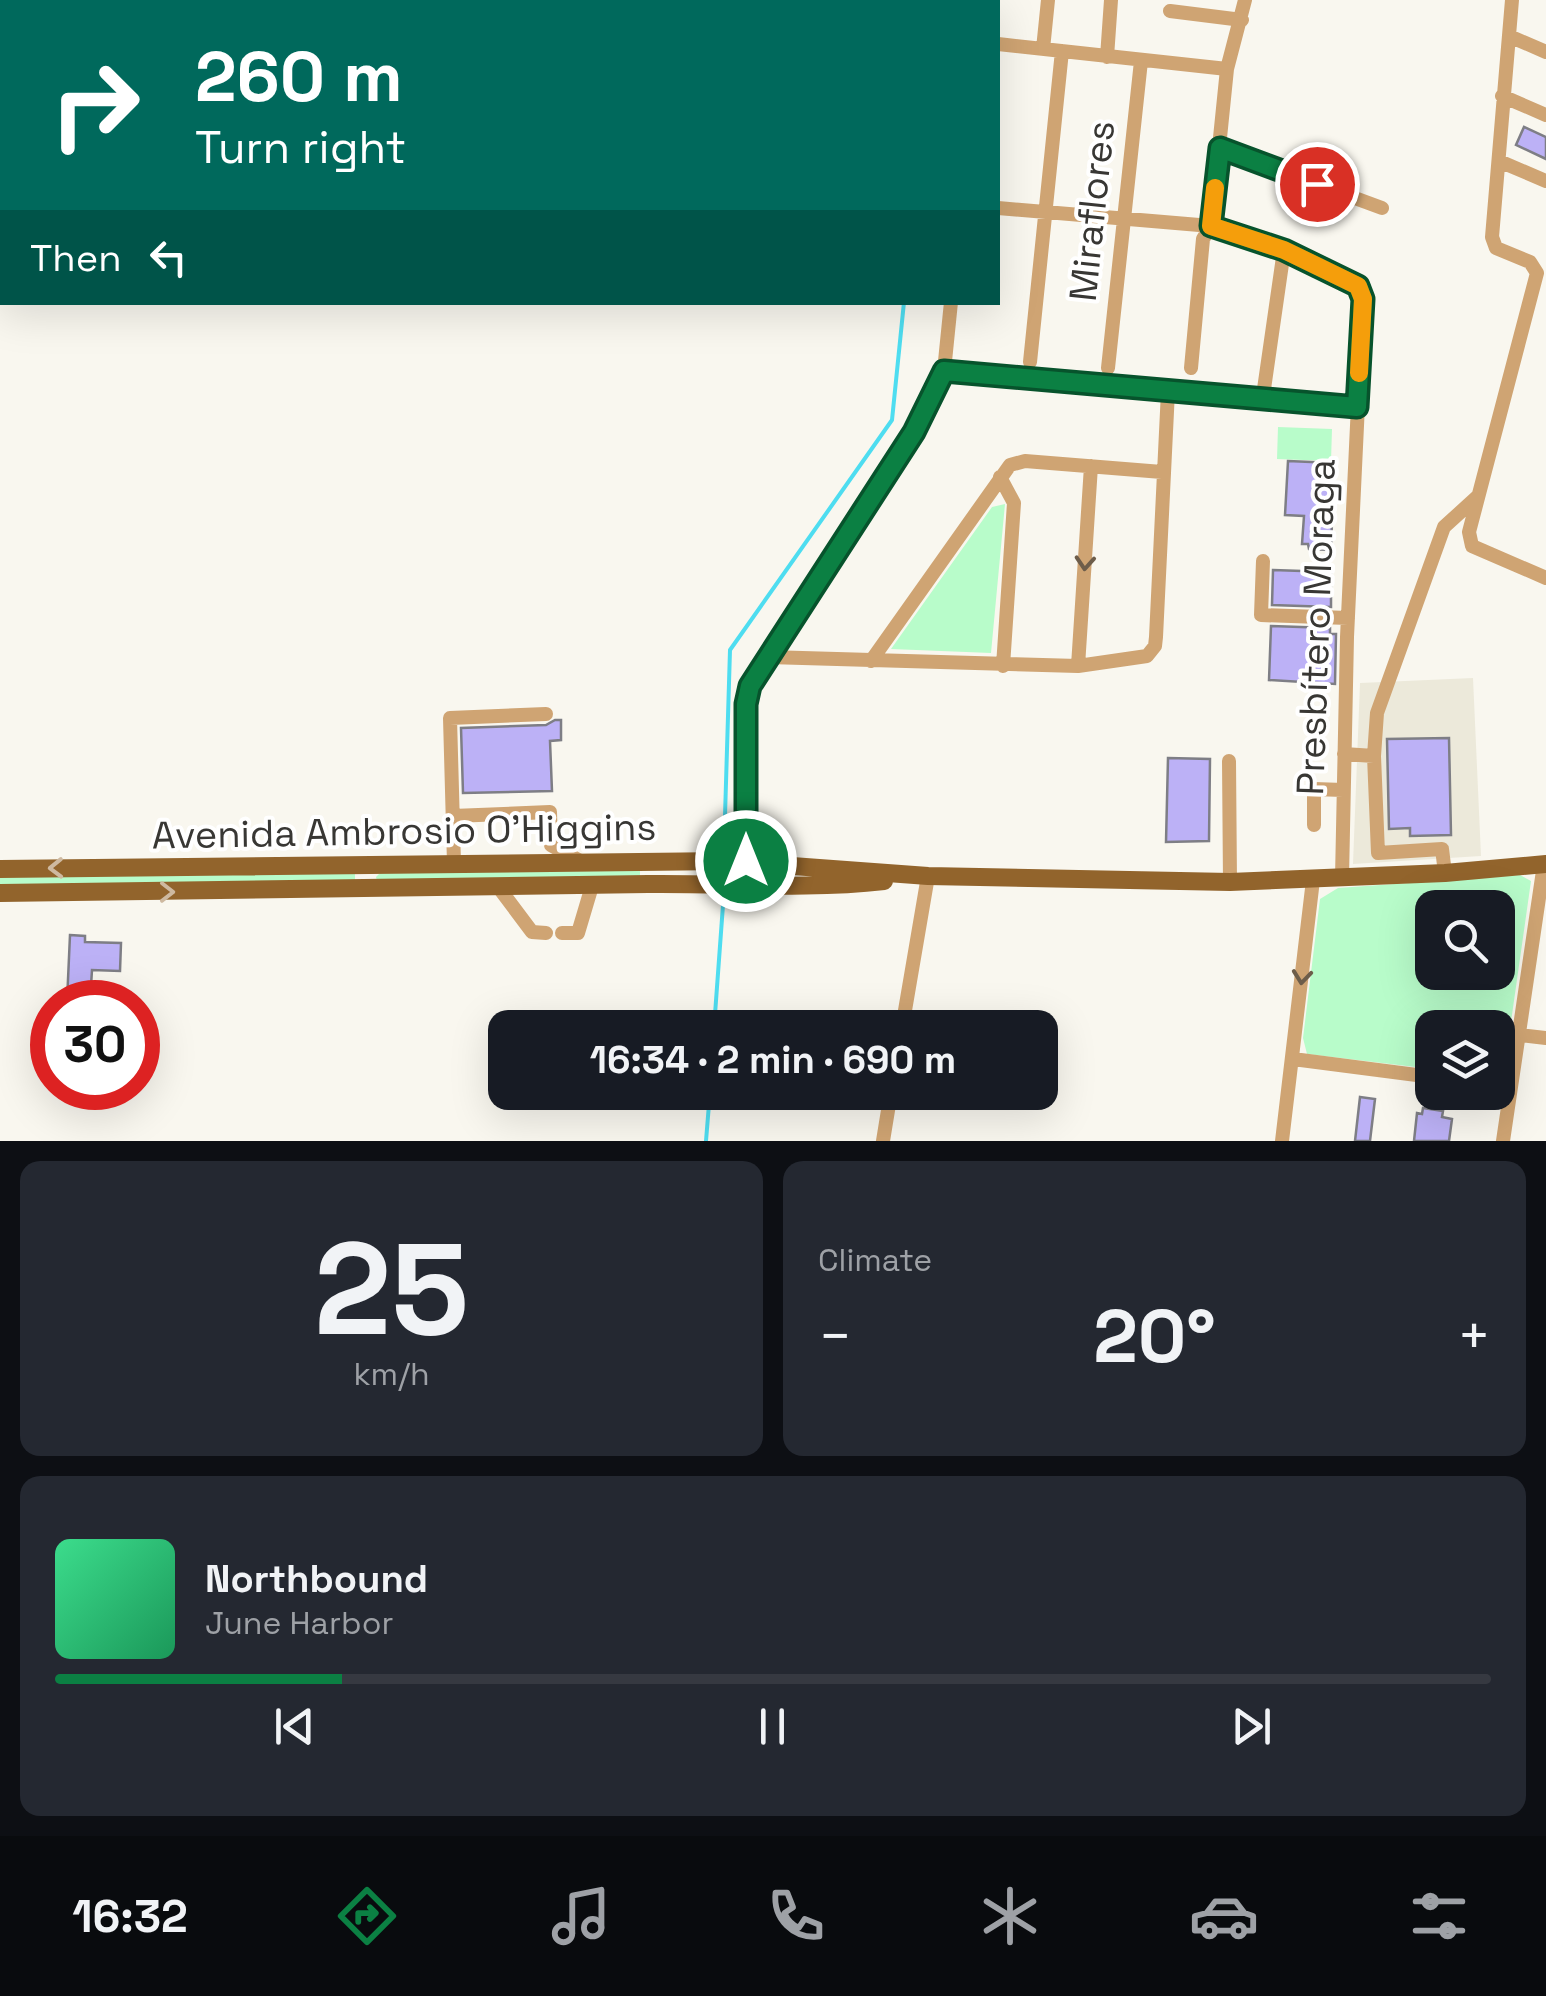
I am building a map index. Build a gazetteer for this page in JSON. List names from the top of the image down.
{
  "streets": {
    "main road": ["Avenida Ambrosio O'Higgins"],
    "street": ["Miraflores", "Presbítero Moraga"]
  },
  "crossings": [
    ["Miraflores", "Presbítero Moraga"],
    ["Presbítero Moraga", "Avenida Ambrosio O'Higgins"]
  ],
  "page": {
    "turn": ["260 m", "Turn right"],
    "then": "Then",
    "limit": "30",
    "trip": "16:34 · 2 min · 690 m",
    "tile": [
      ["25", "km/h"],
      "Climate"
    ],
    "heat": ["−", "20°", "+"],
    "song": ["Northbound", "June Harbor"],
    "tabs": "16:32"
  }
}
